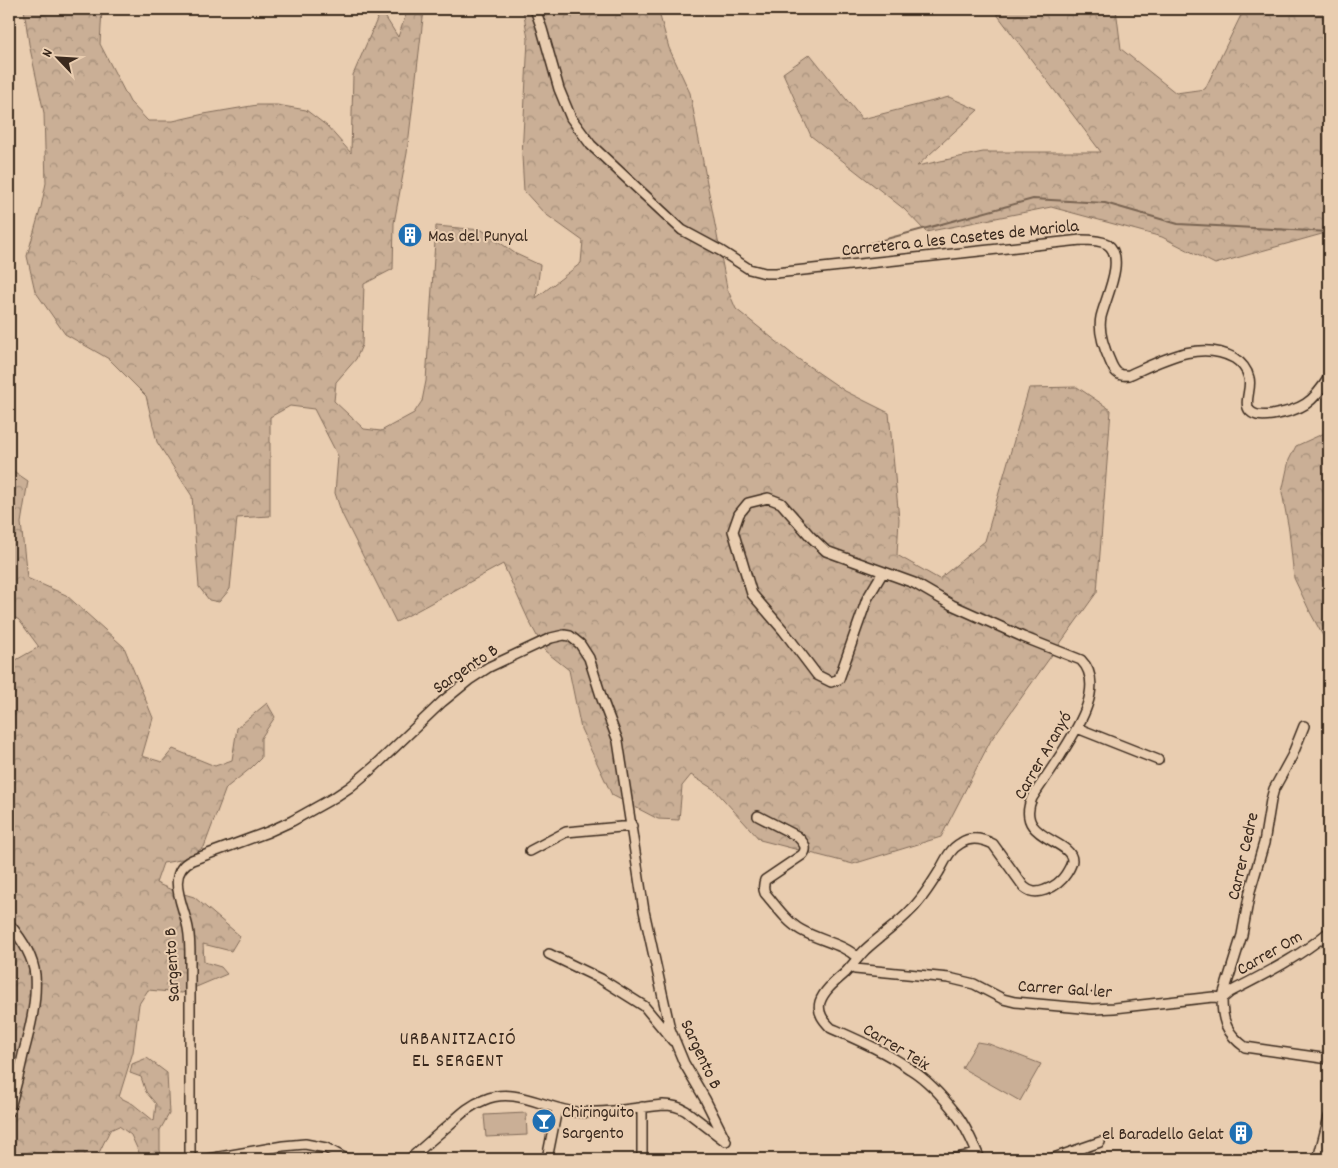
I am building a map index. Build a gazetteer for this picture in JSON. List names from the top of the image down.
{
  "streets": {
    "street": [
      "Carretera a les Casetes de Mariola",
      "Sargento B",
      "Carrer Aranyó",
      "Carrer Cedre",
      "Carrer Om",
      "Carrer Gal·ler",
      "Carrer Teix"
    ]
  },
  "crossings": [
    ["Carrer Aranyó", "Carrer Gal·ler"],
    ["Carrer Aranyó", "Carrer Teix"],
    ["Carrer Cedre", "Carrer Om"],
    ["Carrer Cedre", "Carrer Gal·ler"],
    ["Carrer Om", "Carrer Gal·ler"],
    ["Carrer Gal·ler", "Carrer Teix"]
  ],
  "districts": ["URBANITZACIÓ EL SERGENT"],
  "places": {
    "building": ["Mas del Punyal", "el Baradello Gelat"],
    "bar": ["Chiringuito Sargento"]
  },
  "north": "top left"
}
